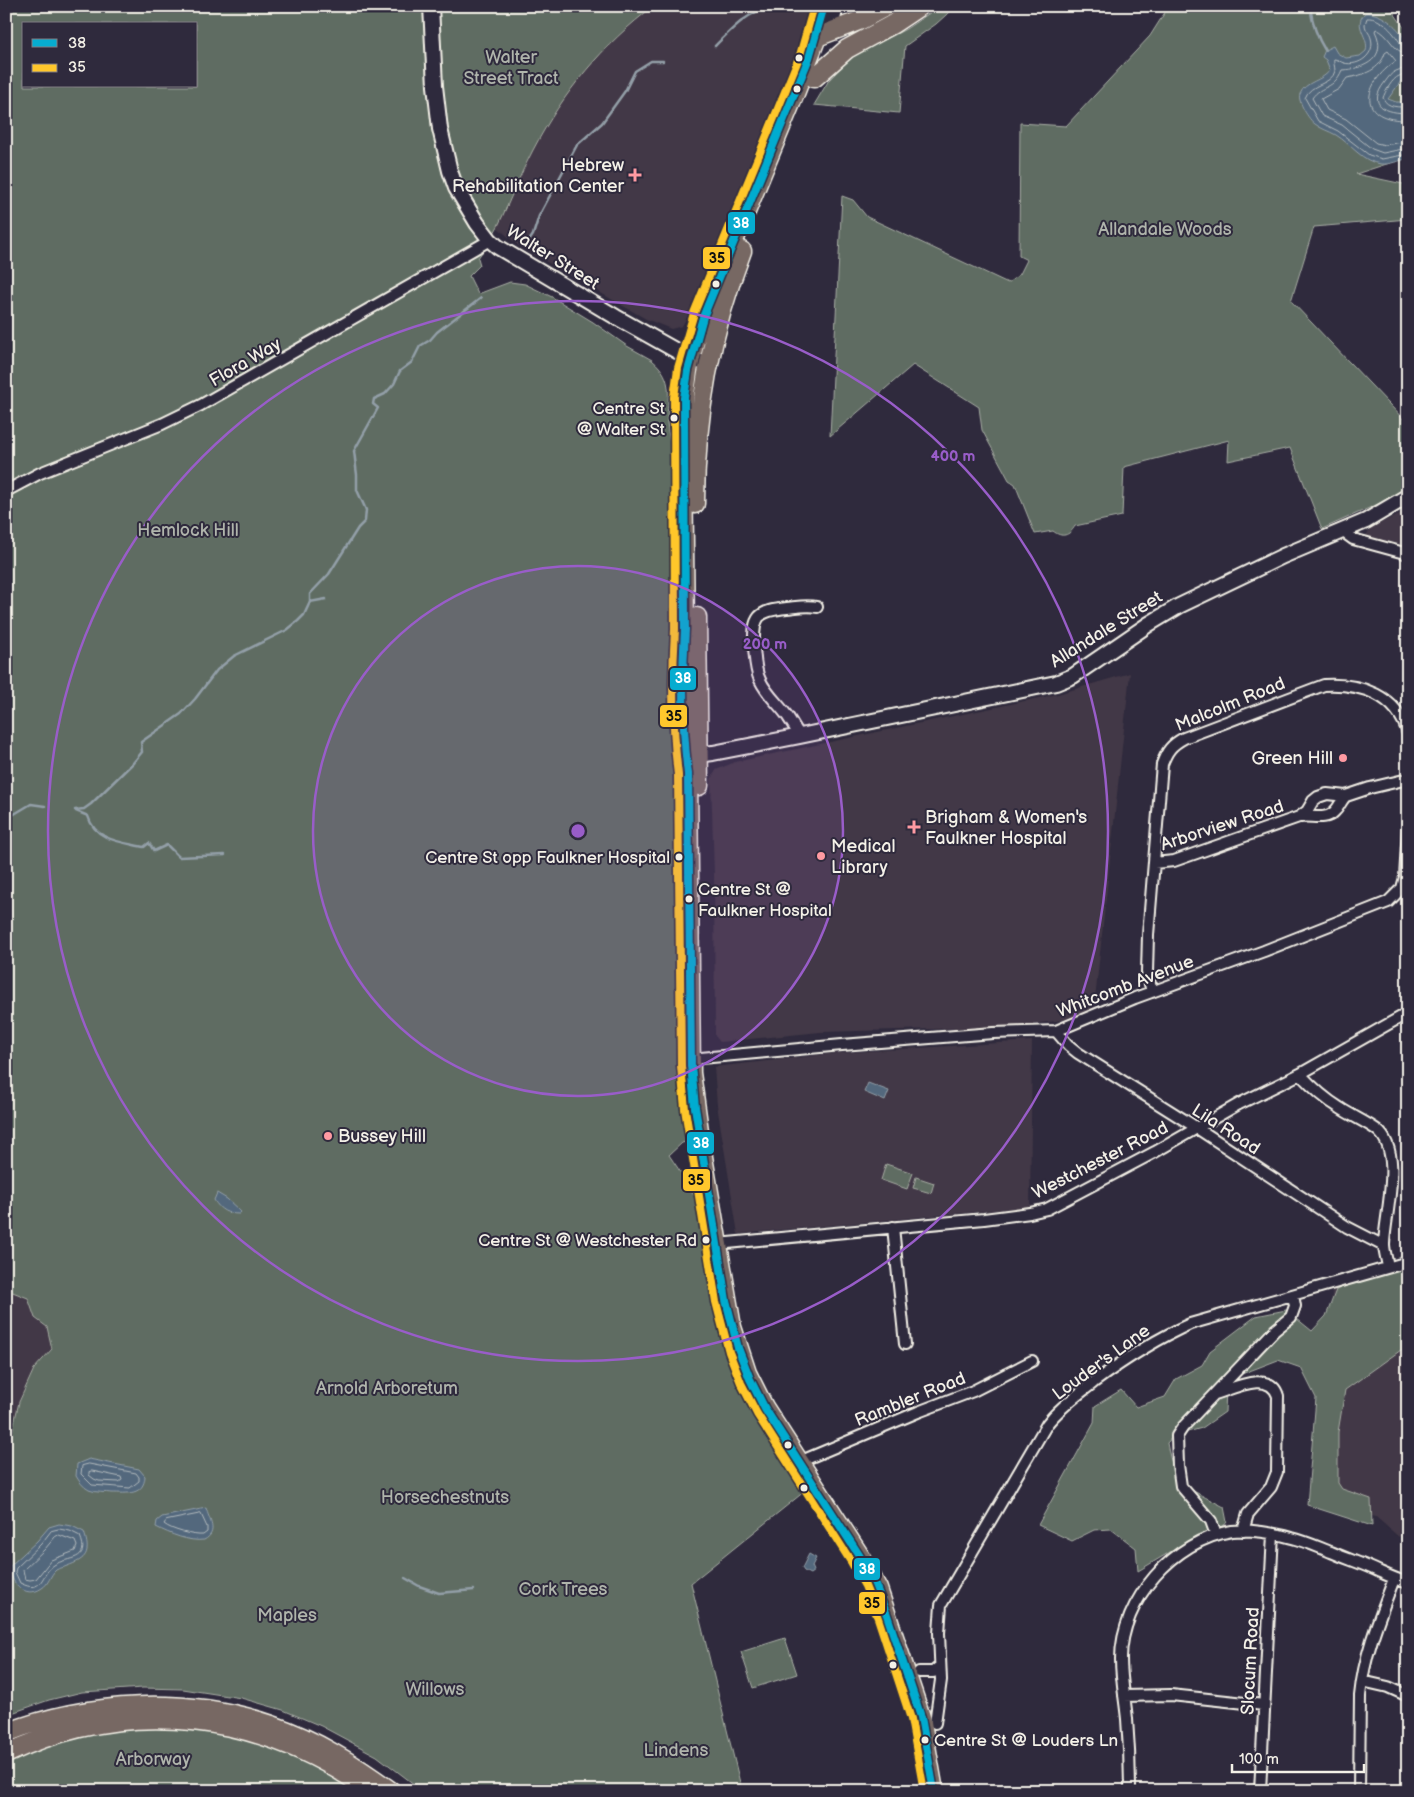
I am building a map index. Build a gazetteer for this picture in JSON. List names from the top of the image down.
{
  "streets": {
    "street": [
      "Walter Street",
      "Flora Way",
      "Allandale Street",
      "Malcolm Road",
      "Arborview Road",
      "Whitcomb Avenue",
      "Lila Road",
      "Westchester Road",
      "Louder's Lane",
      "Rambler Road",
      "Slocum Road"
    ]
  },
  "crossings": [
    ["Walter Street", "Flora Way"],
    ["Malcolm Road", "Arborview Road"],
    ["Malcolm Road", "Whitcomb Avenue"],
    ["Whitcomb Avenue", "Lila Road"],
    ["Lila Road", "Westchester Road"]
  ],
  "parks": [
    "Walter Street Tract",
    "Allandale Woods",
    "Hemlock Hill",
    "Arnold Arboretum",
    "Horsechestnuts",
    "Cork Trees",
    "Maples",
    "Willows",
    "Lindens",
    "Arborway"
  ],
  "places": {
    "health": ["Hebrew Rehabilitation Center", "Brigham & Women's Faulkner Hospital"],
    "other": [
      "Centre St @ Walter St",
      "Green Hill",
      "Medical Library",
      "Centre St opp Faulkner Hospital",
      "Centre St @ Faulkner Hospital",
      "Bussey Hill",
      "Centre St @ Westchester Rd",
      "Centre St @ Louders Ln"
    ]
  },
  "lines": ["transit line 38", "transit line 35"],
  "legend": ["38", "35"],
  "scale_bar": "100 m",
  "rings": ["400 m", "200 m"]
}
